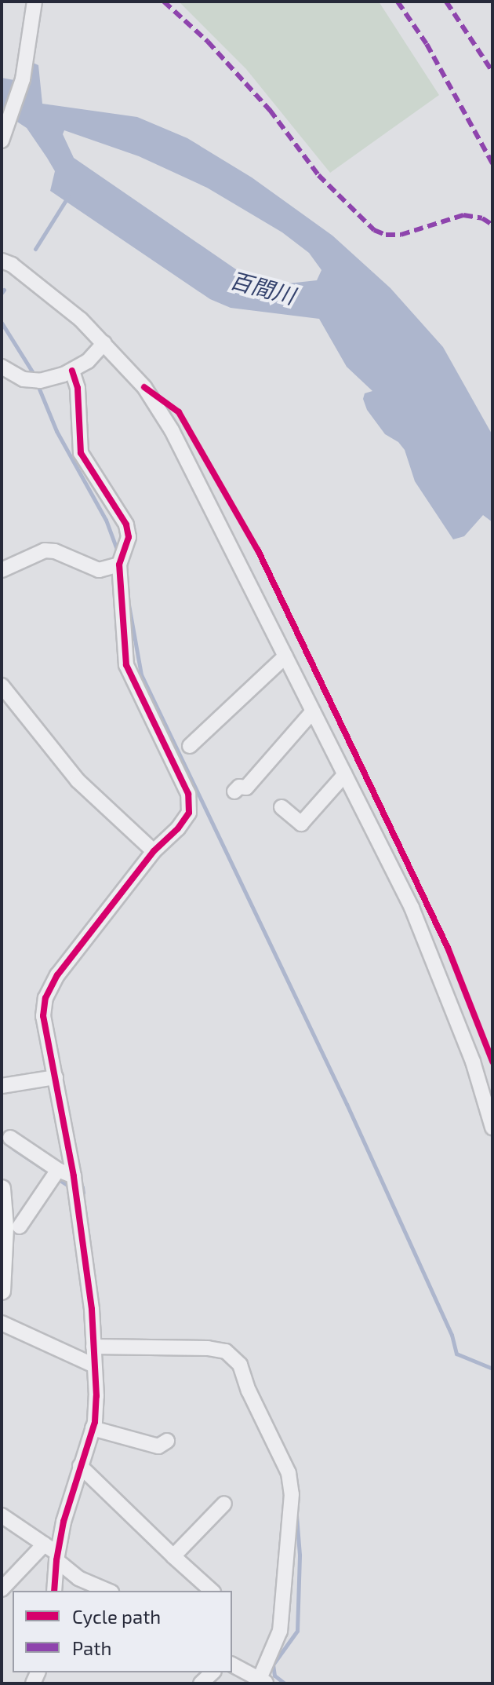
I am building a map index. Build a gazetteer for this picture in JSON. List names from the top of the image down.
{
  "water": ["百間川"],
  "legend": ["Cycle path", "Path"]
}
